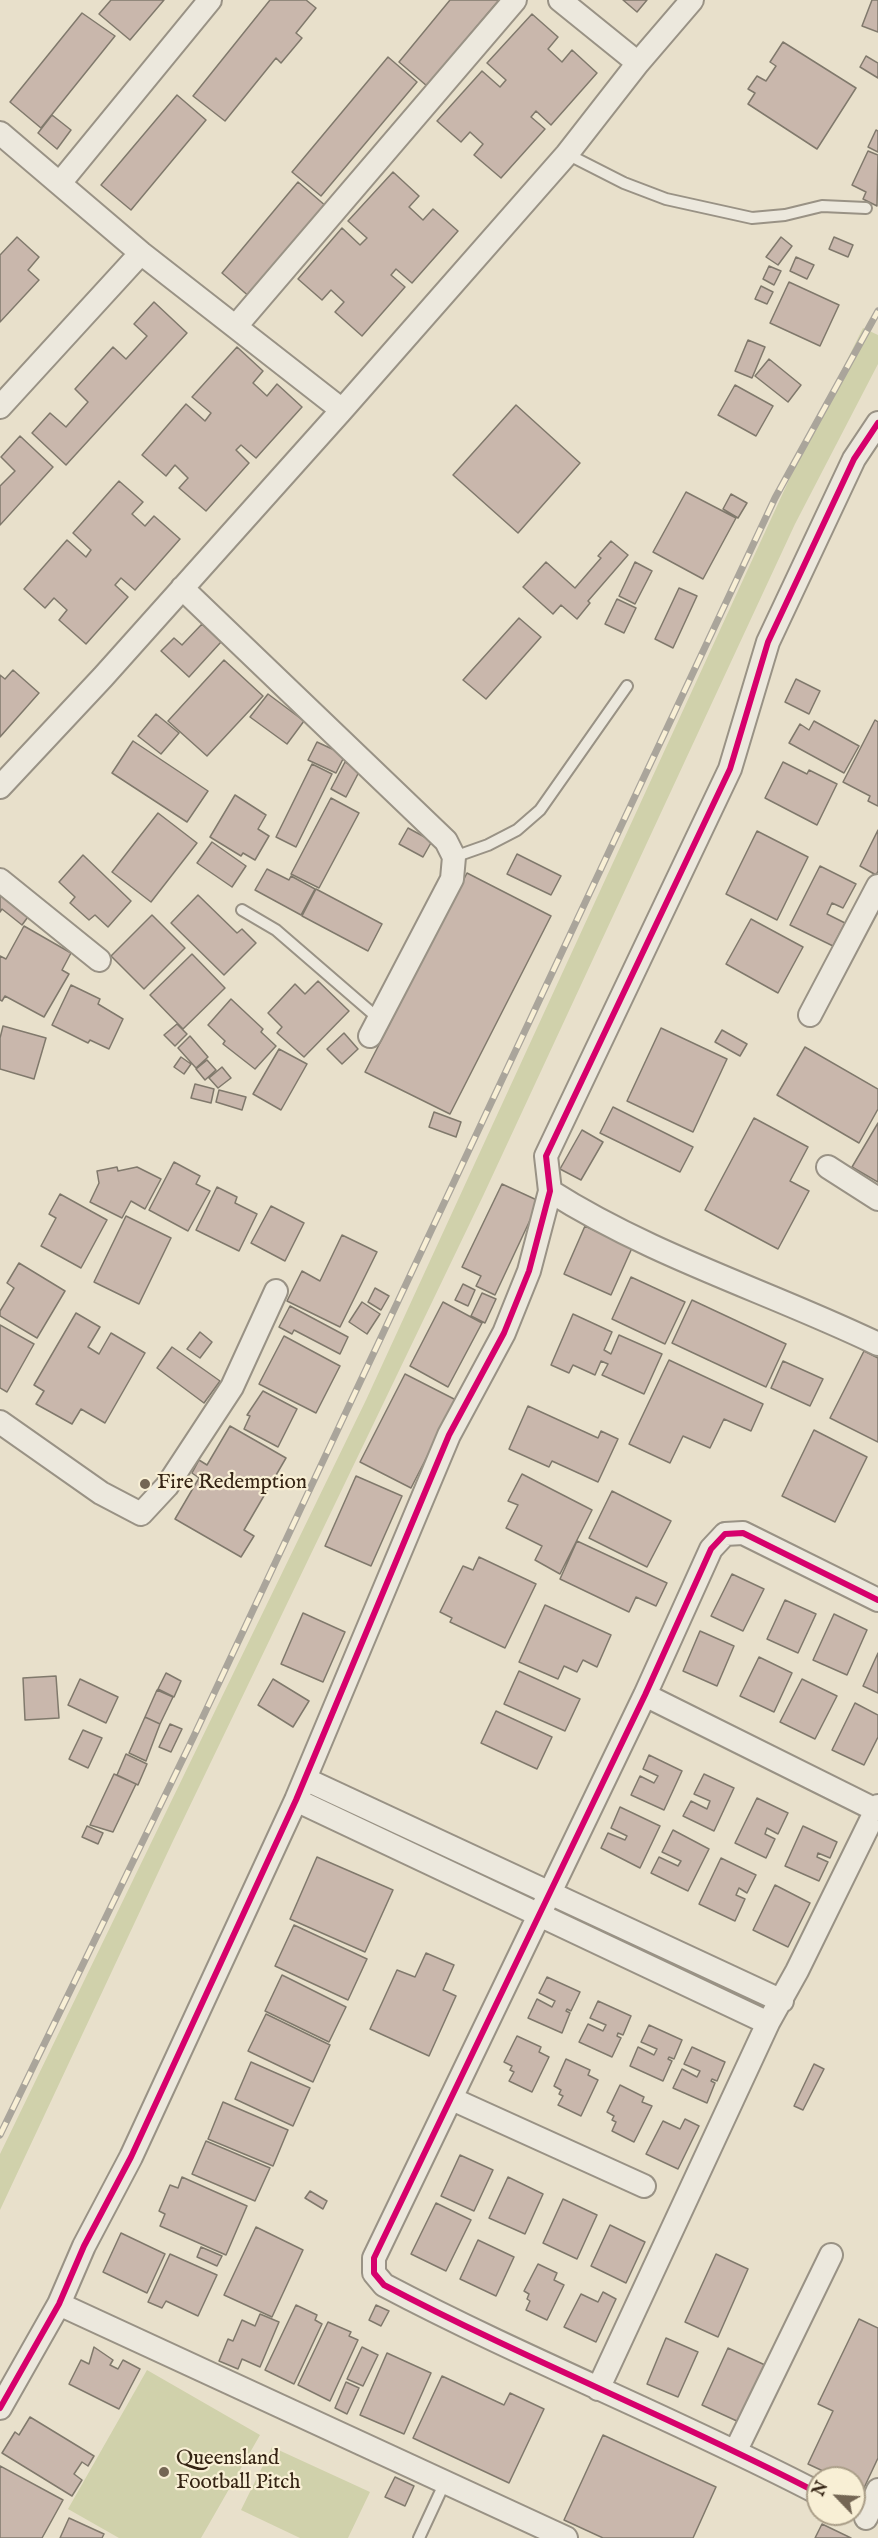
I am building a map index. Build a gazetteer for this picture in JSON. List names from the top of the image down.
{
  "places": ["Fire Redemption", "Queensland Football Pitch"],
  "north": "top left"
}
